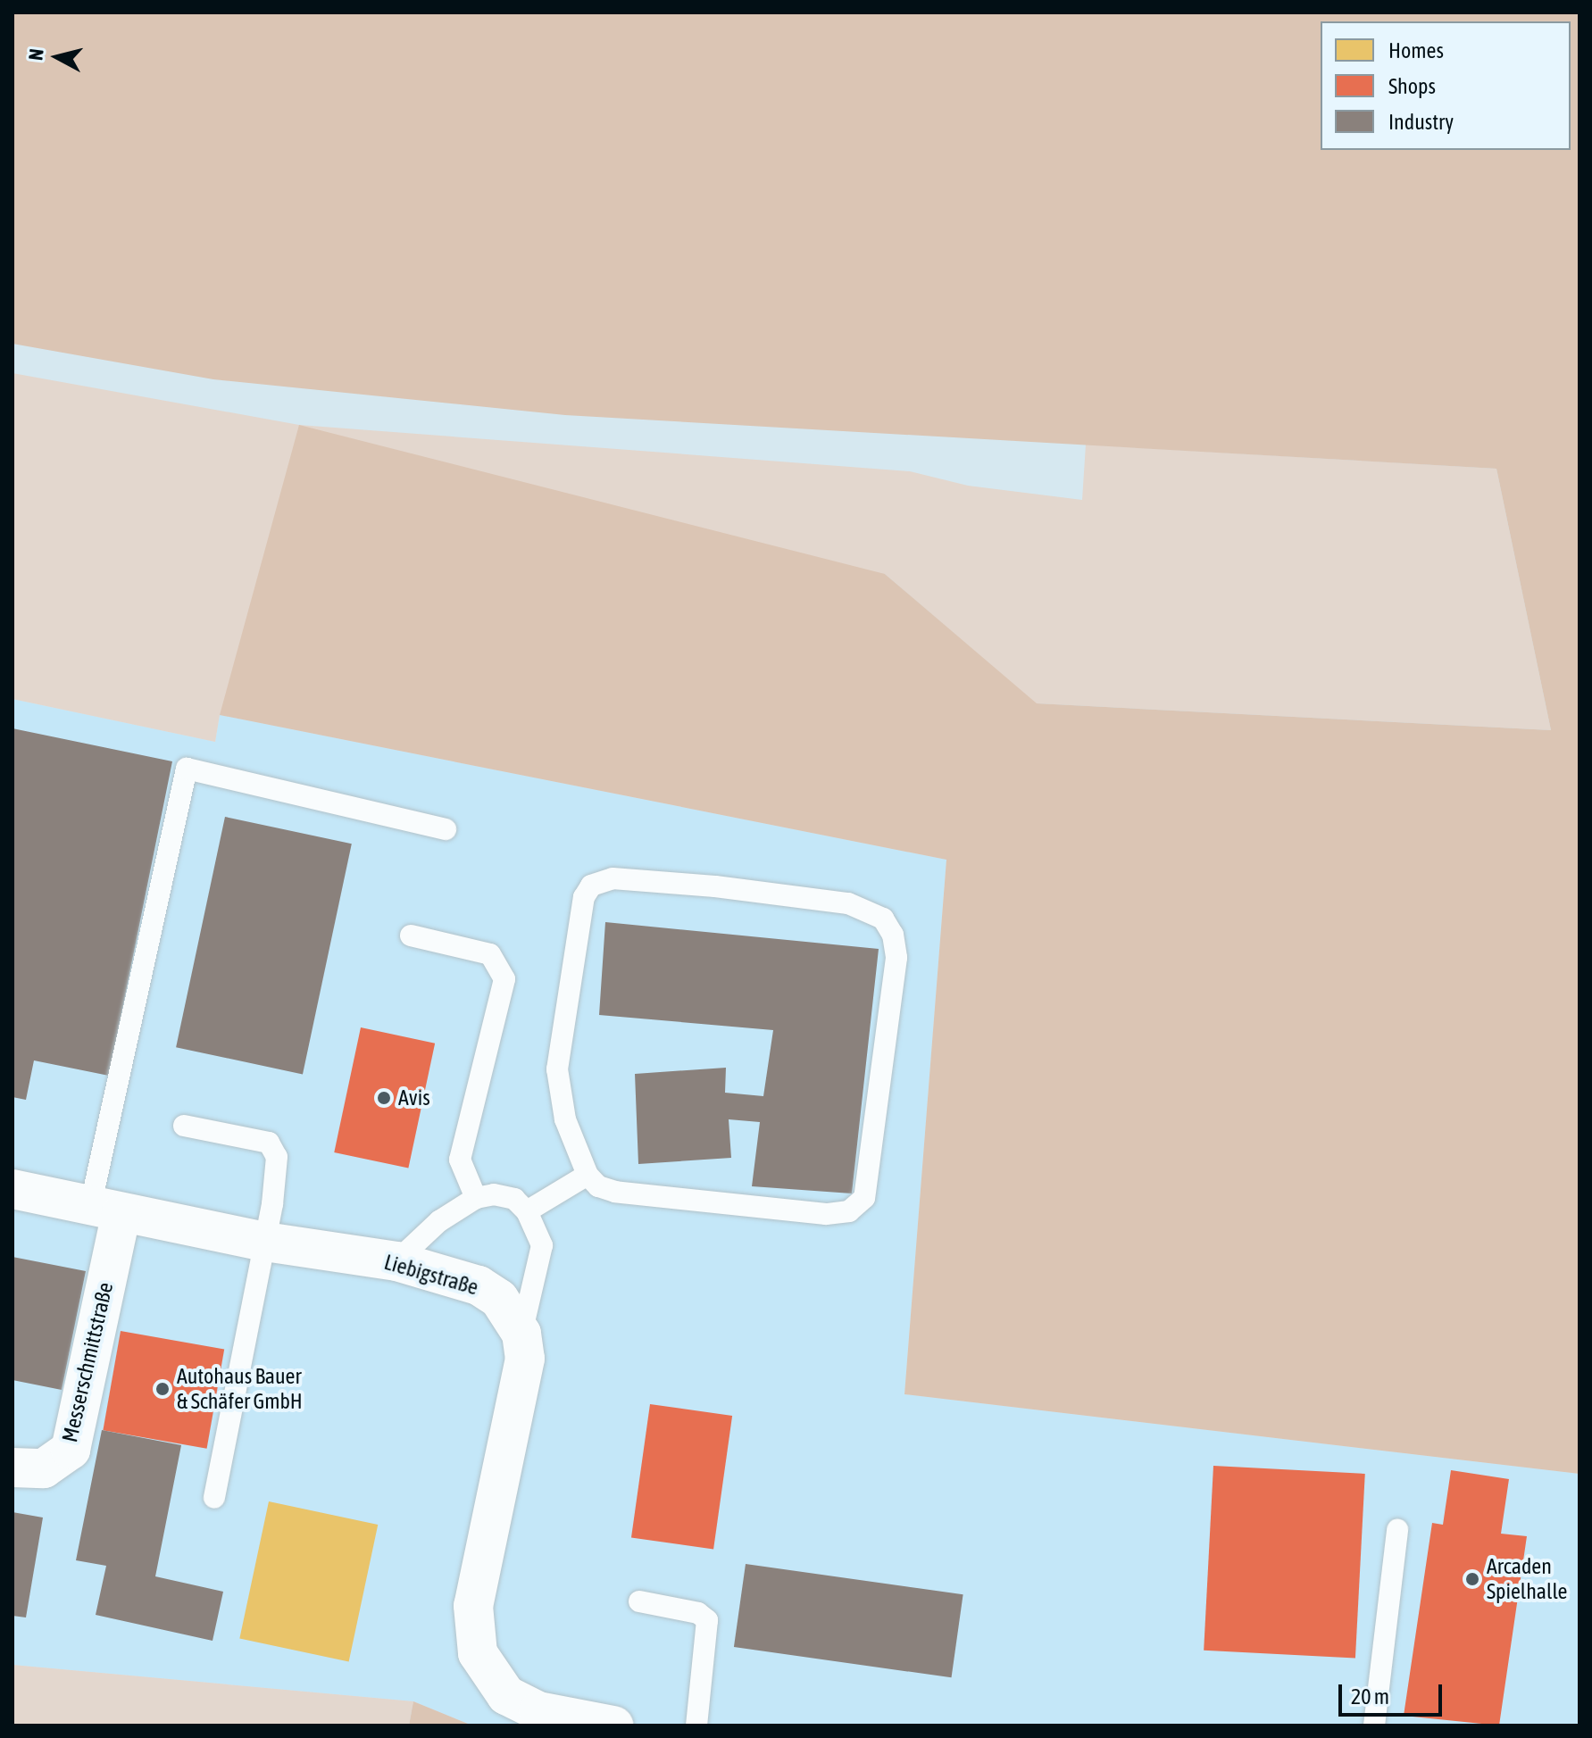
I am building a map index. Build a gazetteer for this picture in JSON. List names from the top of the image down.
{
  "streets": {
    "street": ["Liebigstraße", "Messerschmittstraße"]
  },
  "crossings": [
    ["Liebigstraße", "Messerschmittstraße"]
  ],
  "places": ["Avis", "Autohaus Bauer & Schäfer GmbH", "Arcaden Spielhalle"],
  "legend": ["Homes", "Shops", "Industry"],
  "scale_bar": "20 m",
  "north": "left"
}
